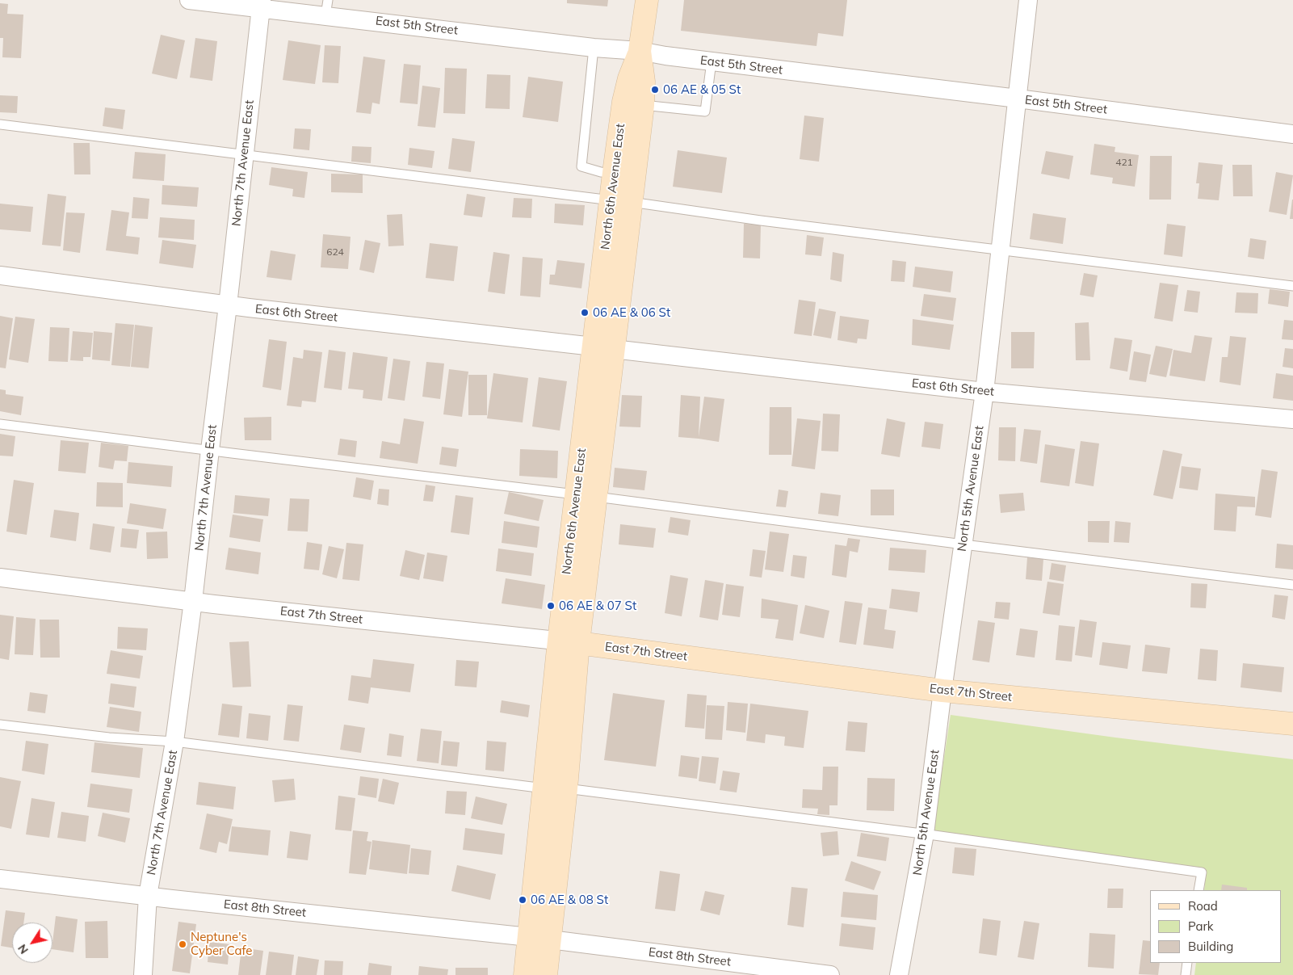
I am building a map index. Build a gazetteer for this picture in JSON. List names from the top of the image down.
{
  "streets": {
    "main road": ["North 6th Avenue East", "East 7th Street"],
    "street": [
      "East 5th Street",
      "North 7th Avenue East",
      "East 6th Street",
      "North 5th Avenue East",
      "East 8th Street"
    ]
  },
  "crossings": [
    ["East 5th Street", "North 7th Avenue East"],
    ["East 5th Street", "North 6th Avenue East"],
    ["East 5th Street", "North 5th Avenue East"],
    ["North 7th Avenue East", "East 6th Street"],
    ["North 7th Avenue East", "East 7th Street"],
    ["North 7th Avenue East", "East 8th Street"],
    ["North 6th Avenue East", "East 6th Street"],
    ["North 6th Avenue East", "East 7th Street"],
    ["North 6th Avenue East", "East 8th Street"],
    ["East 6th Street", "North 5th Avenue East"],
    ["North 5th Avenue East", "East 7th Street"]
  ],
  "places": [
    "06 AE & 05 St",
    "06 AE & 06 St",
    "06 AE & 07 St",
    "06 AE & 08 St",
    "Neptune's Cyber Cafe"
  ],
  "house_numbers": ["421", "624"],
  "legend": ["Road", "Park", "Building"],
  "north": "bottom left"
}
